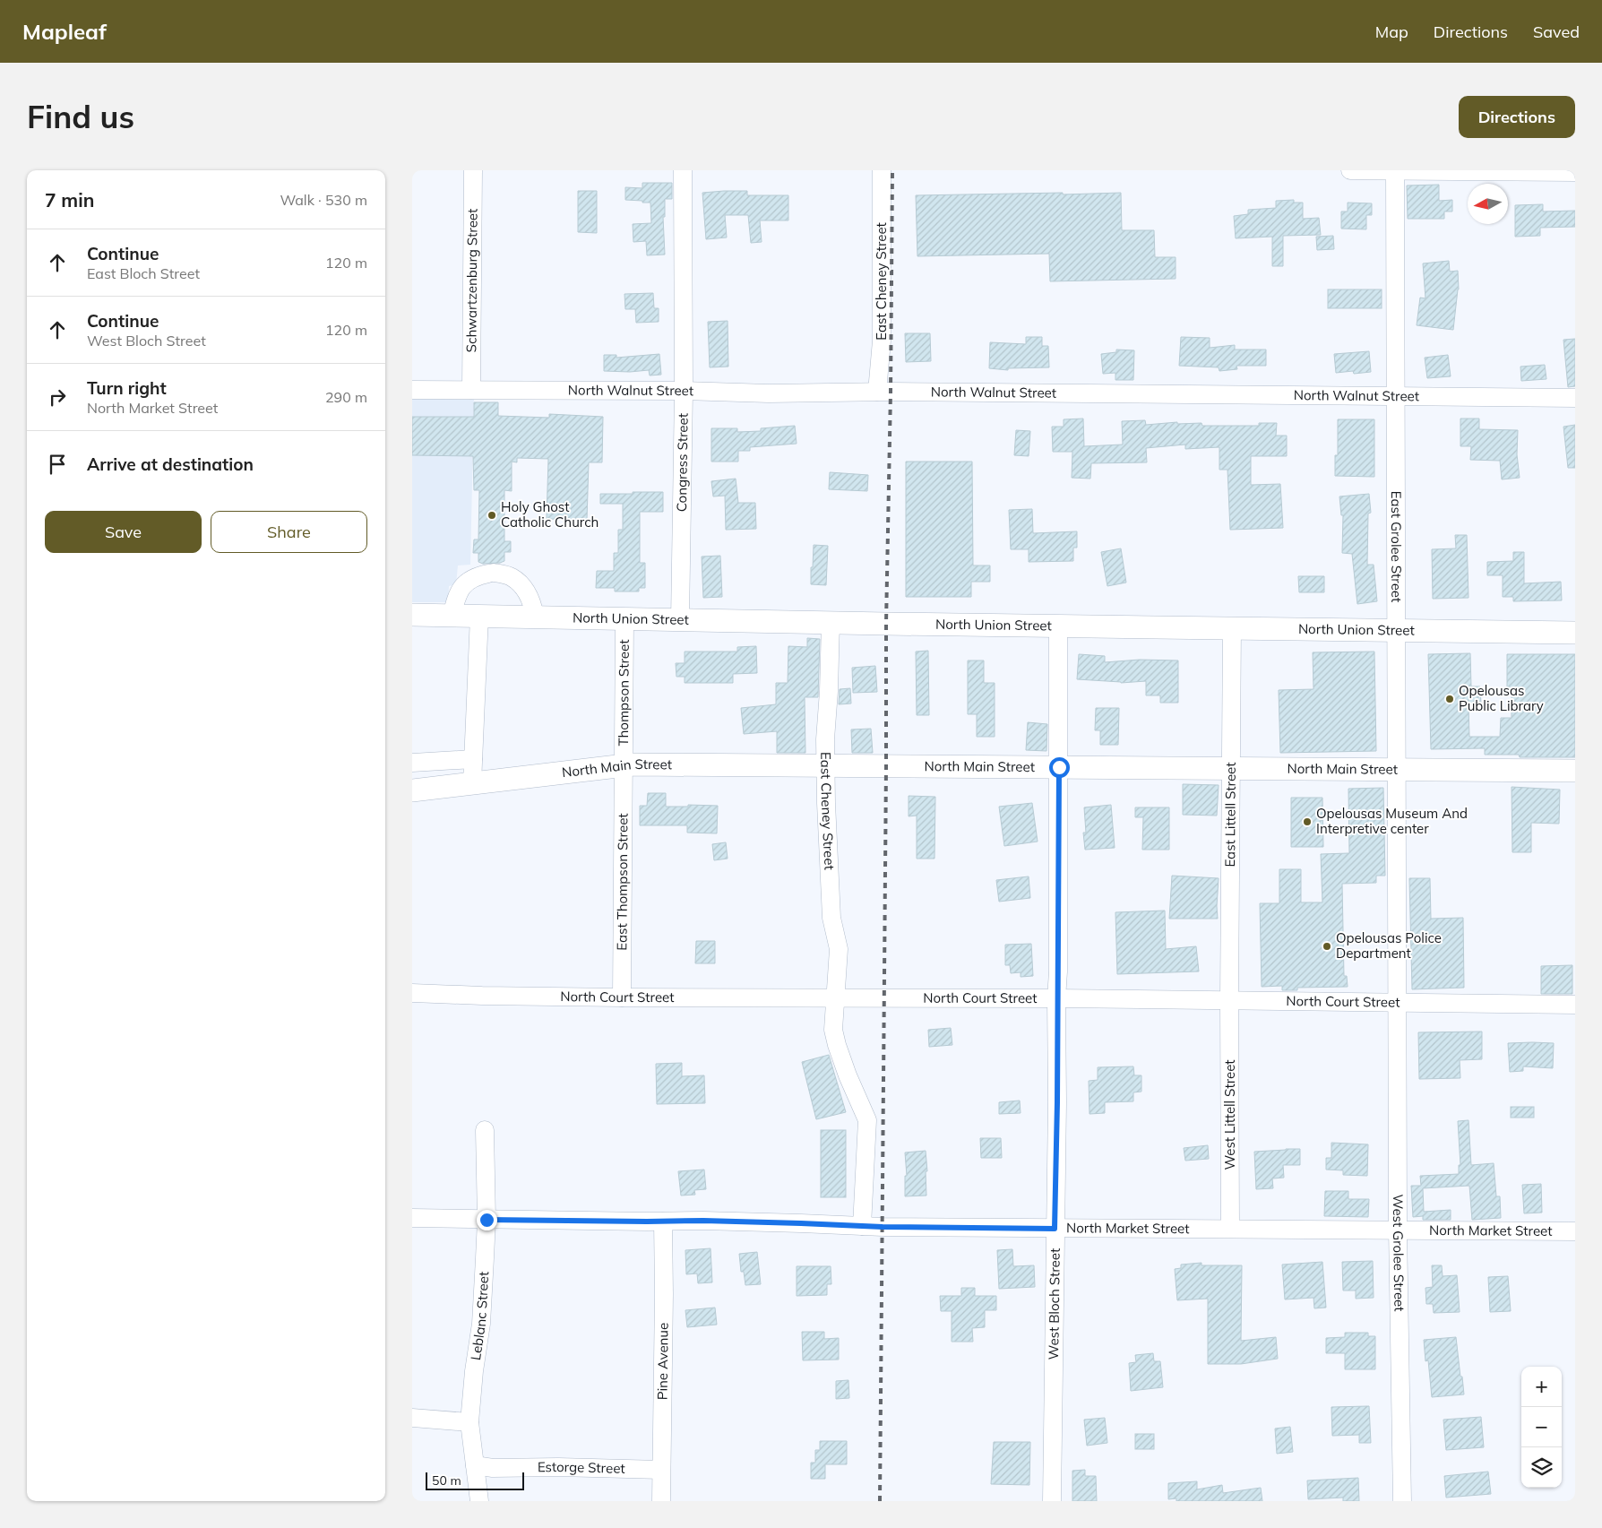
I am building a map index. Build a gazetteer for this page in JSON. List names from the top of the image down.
{
  "streets": {
    "main road": ["North Union Street", "North Main Street"],
    "street": [
      "Schwartzenburg Street",
      "East Cheney Street",
      "North Walnut Street",
      "Congress Street",
      "East Grolee Street",
      "Thompson Street",
      "East Littell Street",
      "East Thompson Street",
      "North Court Street",
      "West Littell Street",
      "North Market Street",
      "West Grolee Street",
      "West Bloch Street",
      "Leblanc Street",
      "Pine Avenue",
      "Estorge Street"
    ]
  },
  "crossings": [
    ["Schwartzenburg Street", "North Walnut Street"],
    ["East Cheney Street", "North Walnut Street"],
    ["East Cheney Street", "North Union Street"],
    ["East Cheney Street", "North Main Street"],
    ["East Cheney Street", "North Court Street"],
    ["East Cheney Street", "North Market Street"],
    ["North Walnut Street", "Congress Street"],
    ["North Walnut Street", "East Grolee Street"],
    ["Congress Street", "North Union Street"],
    ["East Grolee Street", "North Union Street"],
    ["East Grolee Street", "North Main Street"],
    ["East Grolee Street", "North Court Street"],
    ["East Grolee Street", "West Grolee Street"],
    ["North Union Street", "Thompson Street"],
    ["North Union Street", "East Littell Street"],
    ["North Union Street", "West Bloch Street"],
    ["Thompson Street", "North Main Street"],
    ["Thompson Street", "East Thompson Street"],
    ["North Main Street", "East Littell Street"],
    ["North Main Street", "East Thompson Street"],
    ["North Main Street", "West Bloch Street"],
    ["East Littell Street", "North Court Street"],
    ["East Littell Street", "West Littell Street"],
    ["East Thompson Street", "North Court Street"],
    ["North Court Street", "West Littell Street"],
    ["North Court Street", "West Grolee Street"],
    ["North Court Street", "West Bloch Street"],
    ["West Littell Street", "North Market Street"],
    ["North Market Street", "West Grolee Street"],
    ["North Market Street", "West Bloch Street"],
    ["North Market Street", "Leblanc Street"],
    ["North Market Street", "Pine Avenue"],
    ["Leblanc Street", "Estorge Street"],
    ["Pine Avenue", "Estorge Street"]
  ],
  "places": [
    "Holy Ghost Catholic Church",
    "Opelousas Public Library",
    "Opelousas Museum And Interpretive center",
    "Opelousas Police Department"
  ],
  "scale_bar": "50 m",
  "north": "left",
  "page": {
    "header": "Mapleaf",
    "nav": ["Map", "Directions", "Saved"],
    "buttons": [
      "Directions",
      ["Save", "Share"]
    ],
    "title": "Find us",
    "heading": ["7 min", "Walk · 530 m"],
    "list": [
      ["Continue", "East Bloch Street", "120 m"],
      ["Continue", "West Bloch Street", "120 m"],
      ["Turn right", "North Market Street", "290 m"],
      "Arrive at destination"
    ],
    "map_buttons": ["+", "−"],
    "scale": "50 m"
  }
}
